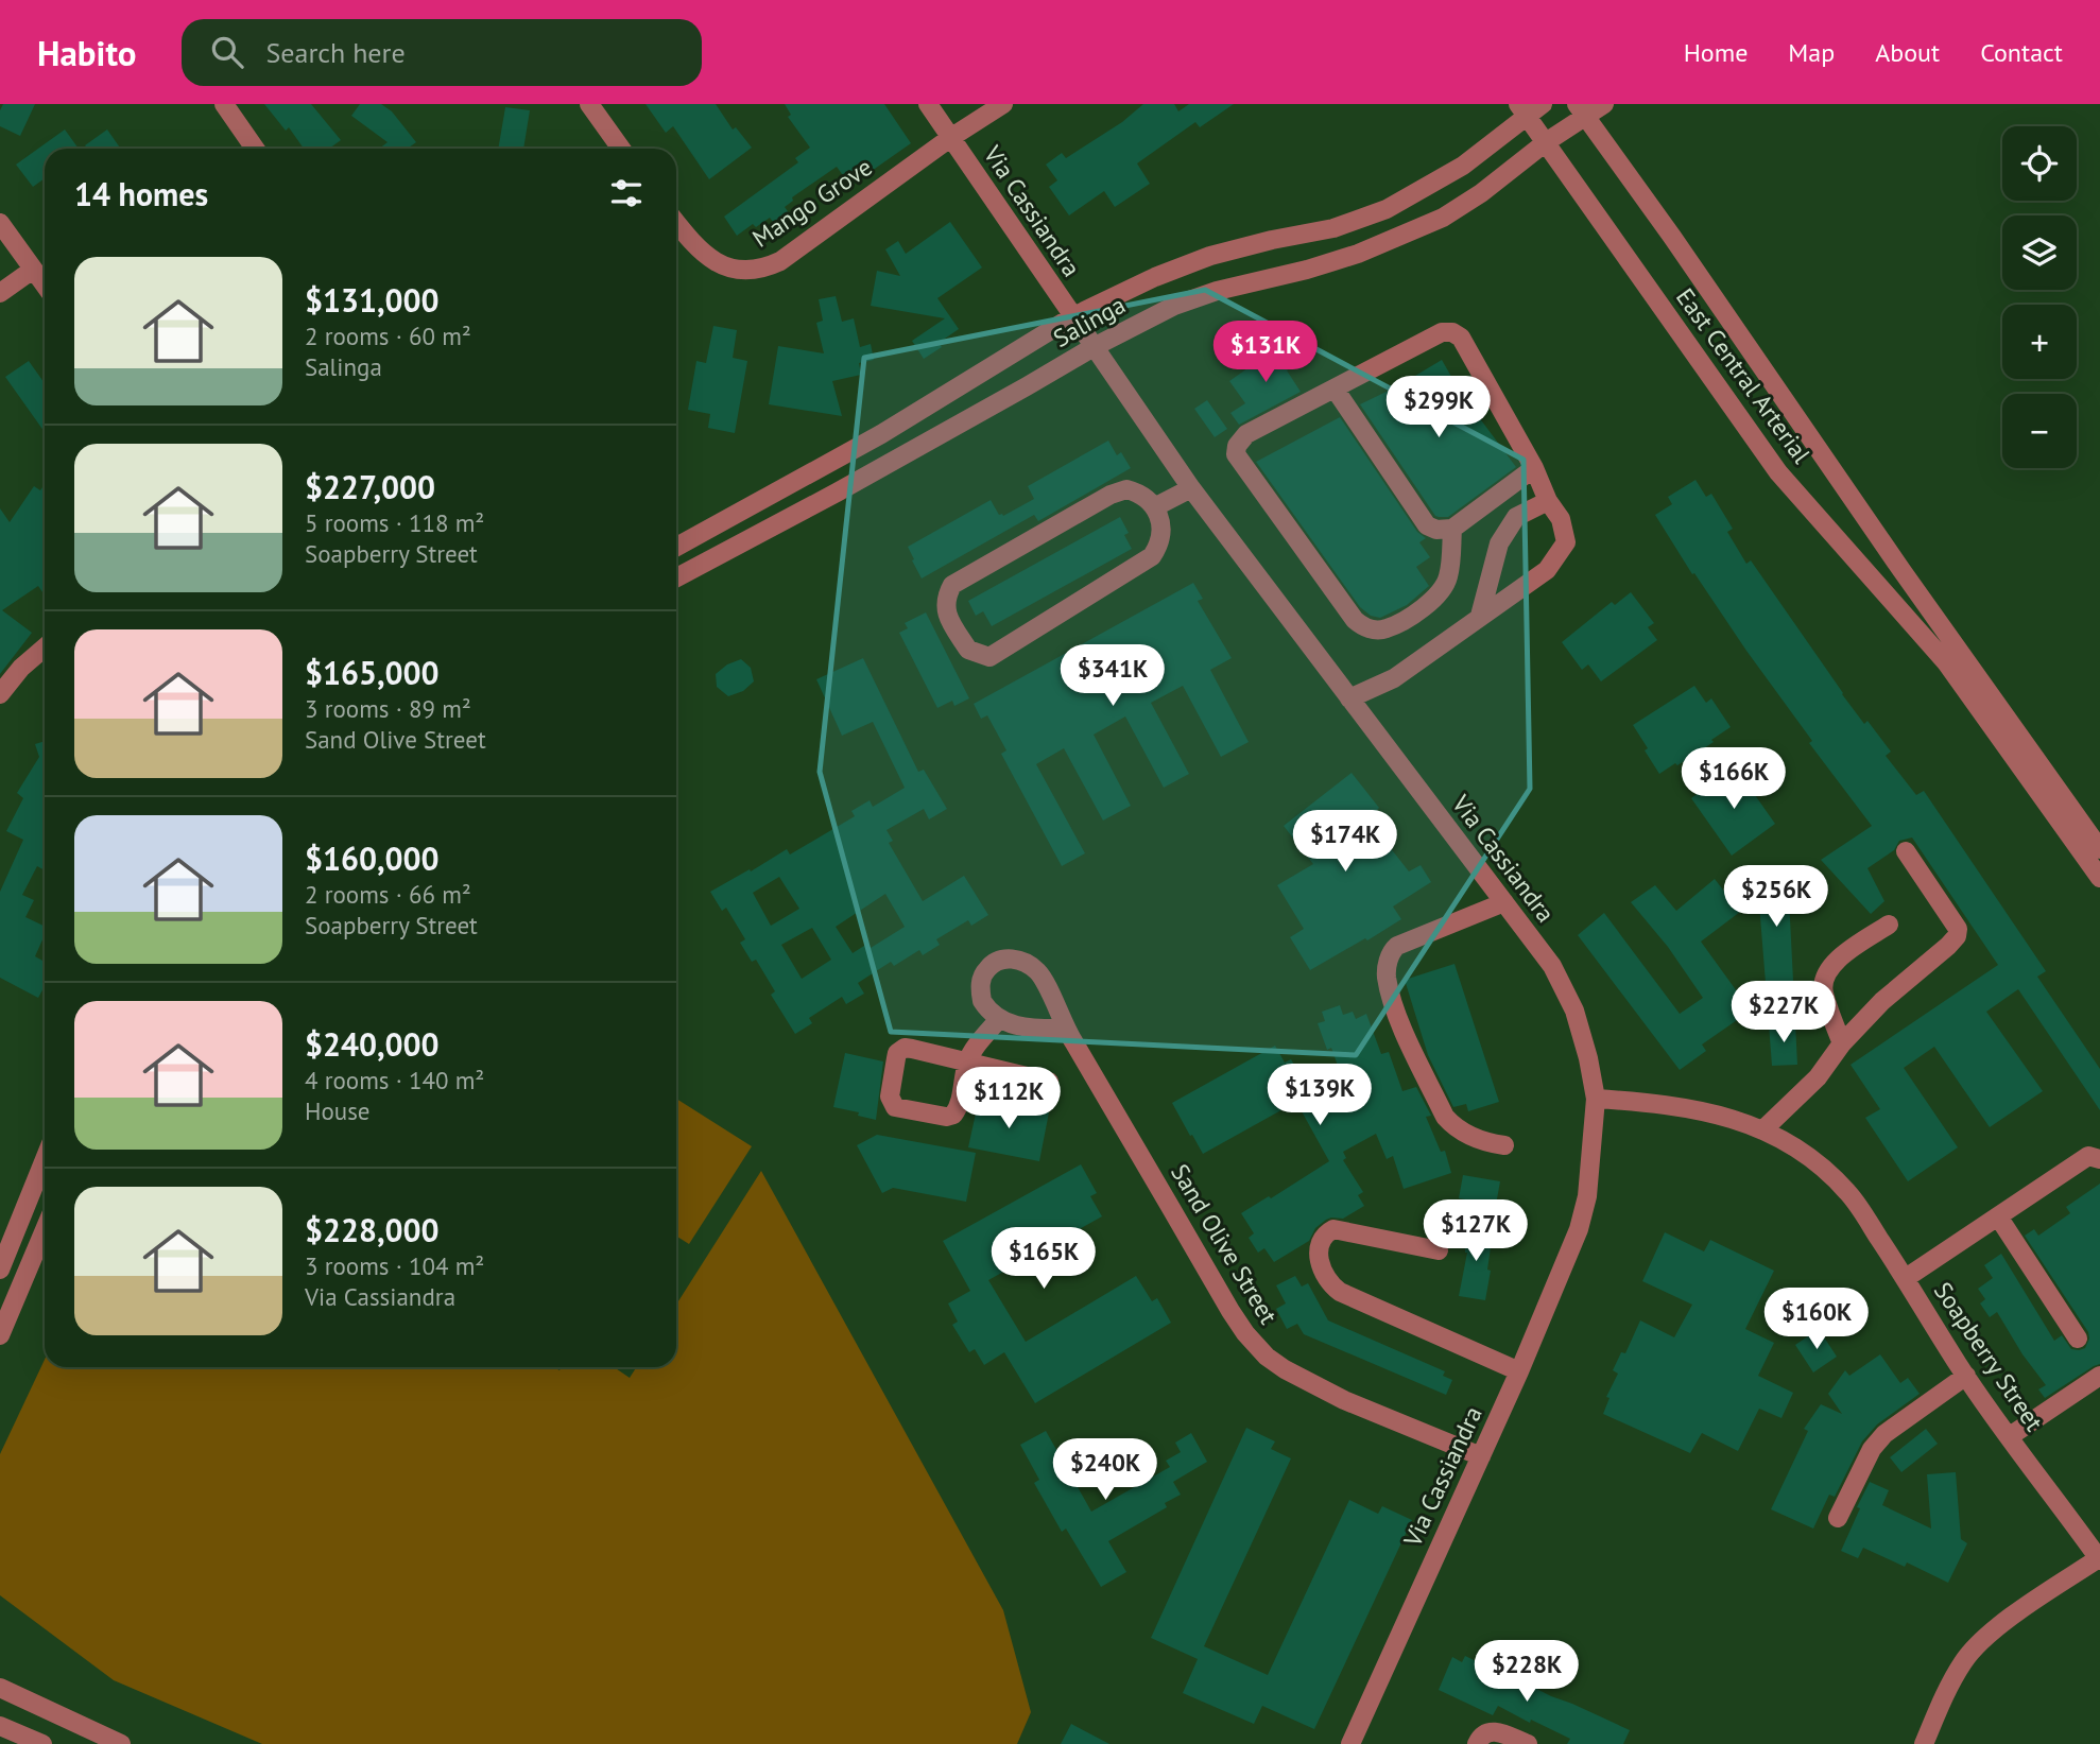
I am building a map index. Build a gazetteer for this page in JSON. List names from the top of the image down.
{
  "streets": {
    "street": [
      "Mango Grove",
      "Via Cassiandra",
      "Salinga",
      "East Central Arterial",
      "Sand Olive Street",
      "Soapberry Street"
    ]
  },
  "crossings": [
    ["Mango Grove", "Via Cassiandra"],
    ["Via Cassiandra", "Salinga"],
    ["Via Cassiandra", "Sand Olive Street"],
    ["Via Cassiandra", "Soapberry Street"],
    ["Salinga", "East Central Arterial"]
  ],
  "page": {
    "header": "Habito",
    "search": "Search here",
    "nav": [
      "Home",
      "Map",
      "About",
      "Contact"
    ],
    "map_buttons": ["+", "−"],
    "heading": "14 homes",
    "list": [
      {
        "name": "$131,000",
        "note": "2 rooms · 60 m² · Salinga"
      },
      {
        "name": "$227,000",
        "note": "5 rooms · 118 m² · Soapberry Street"
      },
      {
        "name": "$165,000",
        "note": "3 rooms · 89 m² · Sand Olive Street"
      },
      {
        "name": "$160,000",
        "note": "2 rooms · 66 m² · Soapberry Street"
      },
      {
        "name": "$240,000",
        "note": "4 rooms · 140 m² · House"
      },
      {
        "name": "$228,000",
        "note": "3 rooms · 104 m² · Via Cassiandra"
      }
    ],
    "price": [
      "$131K",
      "$299K",
      "$341K",
      "$166K",
      "$174K",
      "$256K",
      "$227K",
      "$139K",
      "$112K",
      "$127K",
      "$165K",
      "$160K",
      "$240K",
      "$228K"
    ]
  }
}
